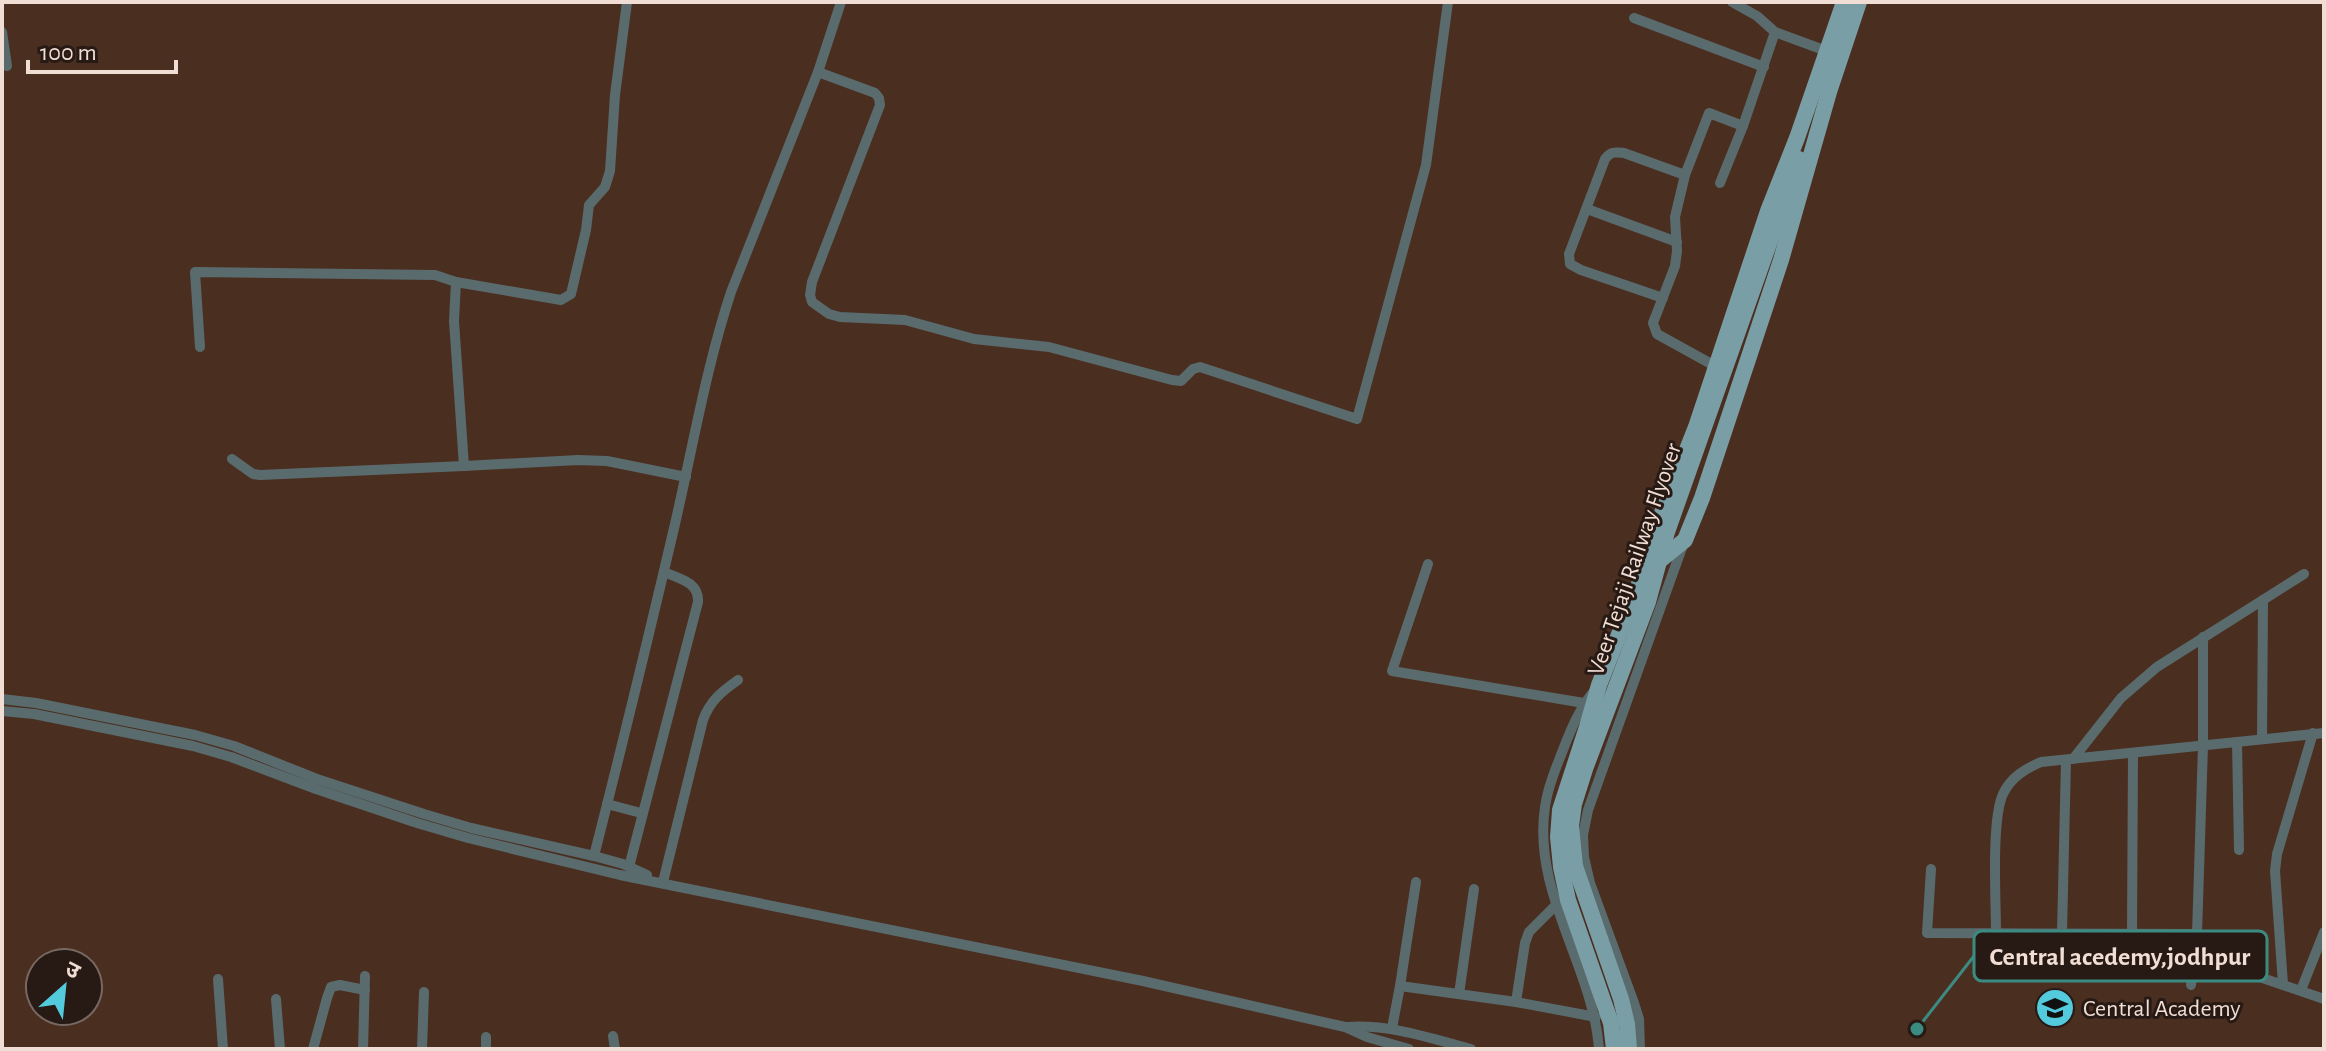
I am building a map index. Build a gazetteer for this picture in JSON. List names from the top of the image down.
{
  "streets": {
    "main road": ["Veer Tejaji Railway Flyover"]
  },
  "places": {
    "school or university": ["Central Academy"],
    "other": ["Central acedemy,jodhpur"]
  },
  "scale_bar": "100 m",
  "north": "top right"
}
